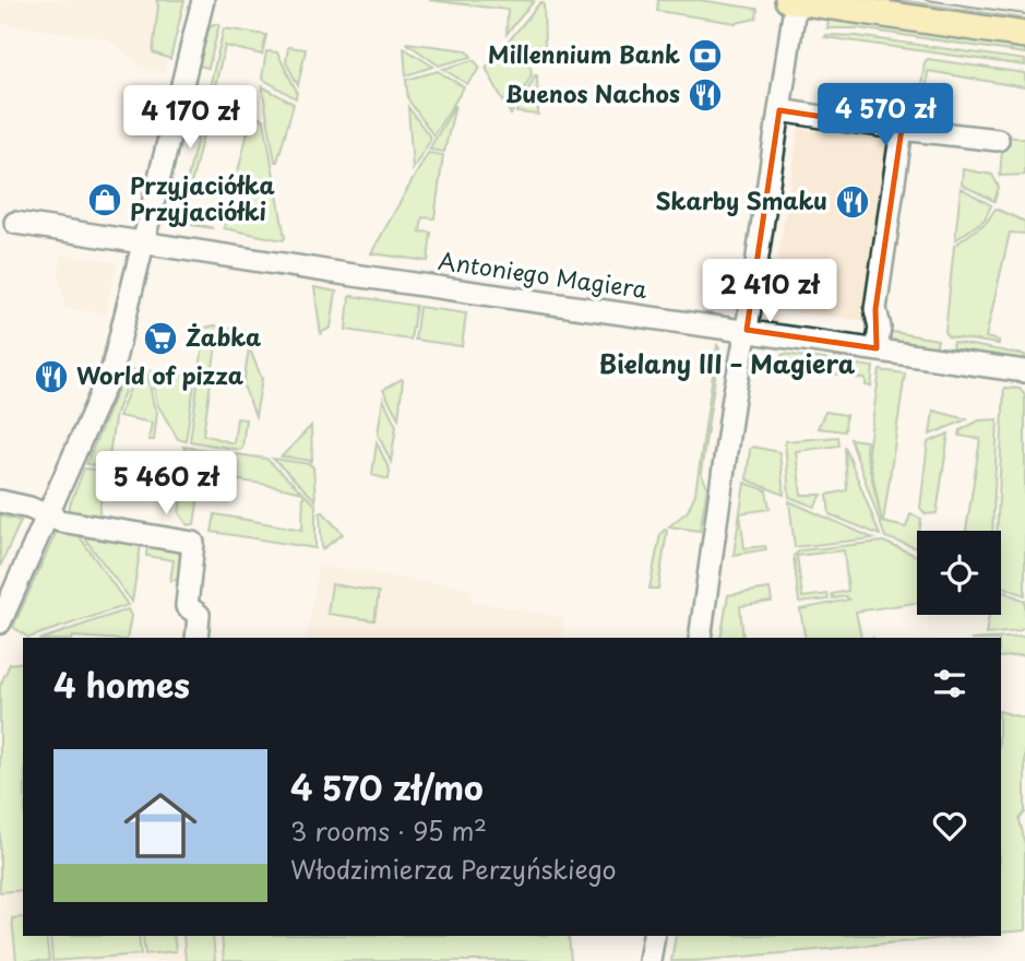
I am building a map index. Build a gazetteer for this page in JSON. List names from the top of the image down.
{
  "streets": {
    "street": ["Antoniego Magiera"]
  },
  "districts": ["Bielany III – Magiera"],
  "places": {
    "bank": ["Millennium Bank"],
    "restaurant": ["Buenos Nachos", "Skarby Smaku", "World of pizza"],
    "shop": ["Przyjaciółka Przyjaciółki"],
    "supermarket": ["Żabka"]
  },
  "page": {
    "price": [
      "4 570 zł",
      "4 170 zł",
      "2 410 zł",
      "5 460 zł"
    ],
    "heading": "4 homes",
    "list": [
      {
        "name": "4 570 zł/mo",
        "note": "3 rooms · 95 m² · Włodzimierza Perzyńskiego"
      }
    ]
  }
}
